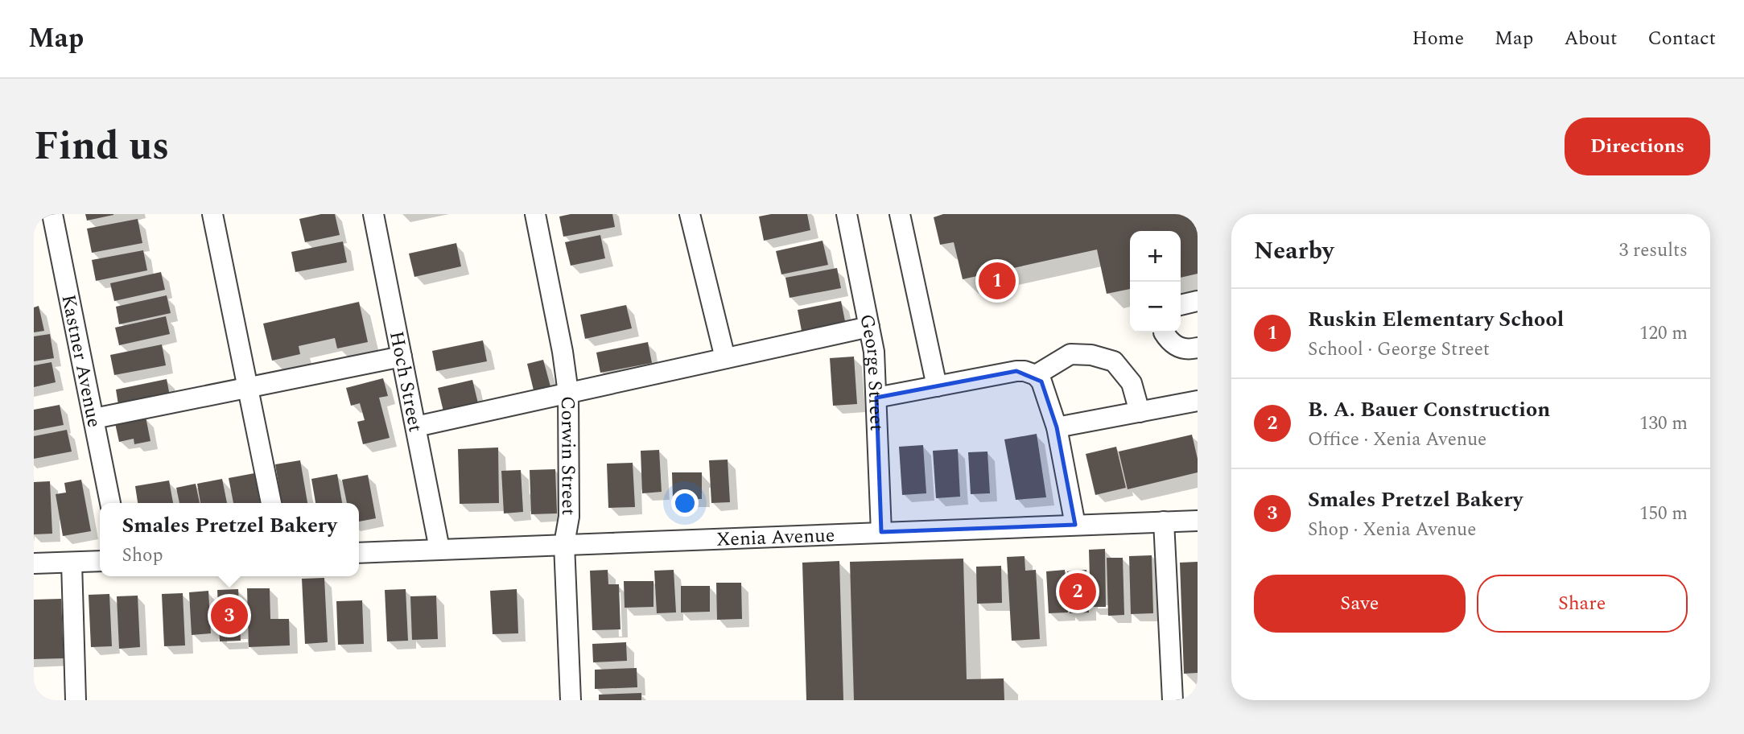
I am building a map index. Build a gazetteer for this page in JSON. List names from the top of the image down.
{
  "streets": {
    "street": [
      "Kastner Avenue",
      "George Street",
      "Hoch Street",
      "Corwin Street",
      "Xenia Avenue"
    ]
  },
  "crossings": [
    ["George Street", "Xenia Avenue"],
    ["Hoch Street", "Xenia Avenue"],
    ["Corwin Street", "Xenia Avenue"]
  ],
  "page": {
    "header": "Map",
    "nav": [
      "Home",
      "Map",
      "About",
      "Contact"
    ],
    "title": "Find us",
    "buttons": [
      "Directions",
      ["Save", "Share"]
    ],
    "heading": ["Nearby", "3 results"],
    "map_buttons": ["+", "−"],
    "pins": ["1", "2", "3"],
    "list": [
      {
        "mark": "1",
        "name": "Ruskin Elementary School",
        "note": "School · George Street",
        "value": "120 m"
      },
      {
        "mark": "2",
        "name": "B. A. Bauer Construction",
        "note": "Office · Xenia Avenue",
        "value": "130 m"
      },
      {
        "mark": "3",
        "name": "Smales Pretzel Bakery",
        "note": "Shop · Xenia Avenue",
        "value": "150 m"
      }
    ],
    "popup": ["Smales Pretzel Bakery", "Shop"]
  }
}
